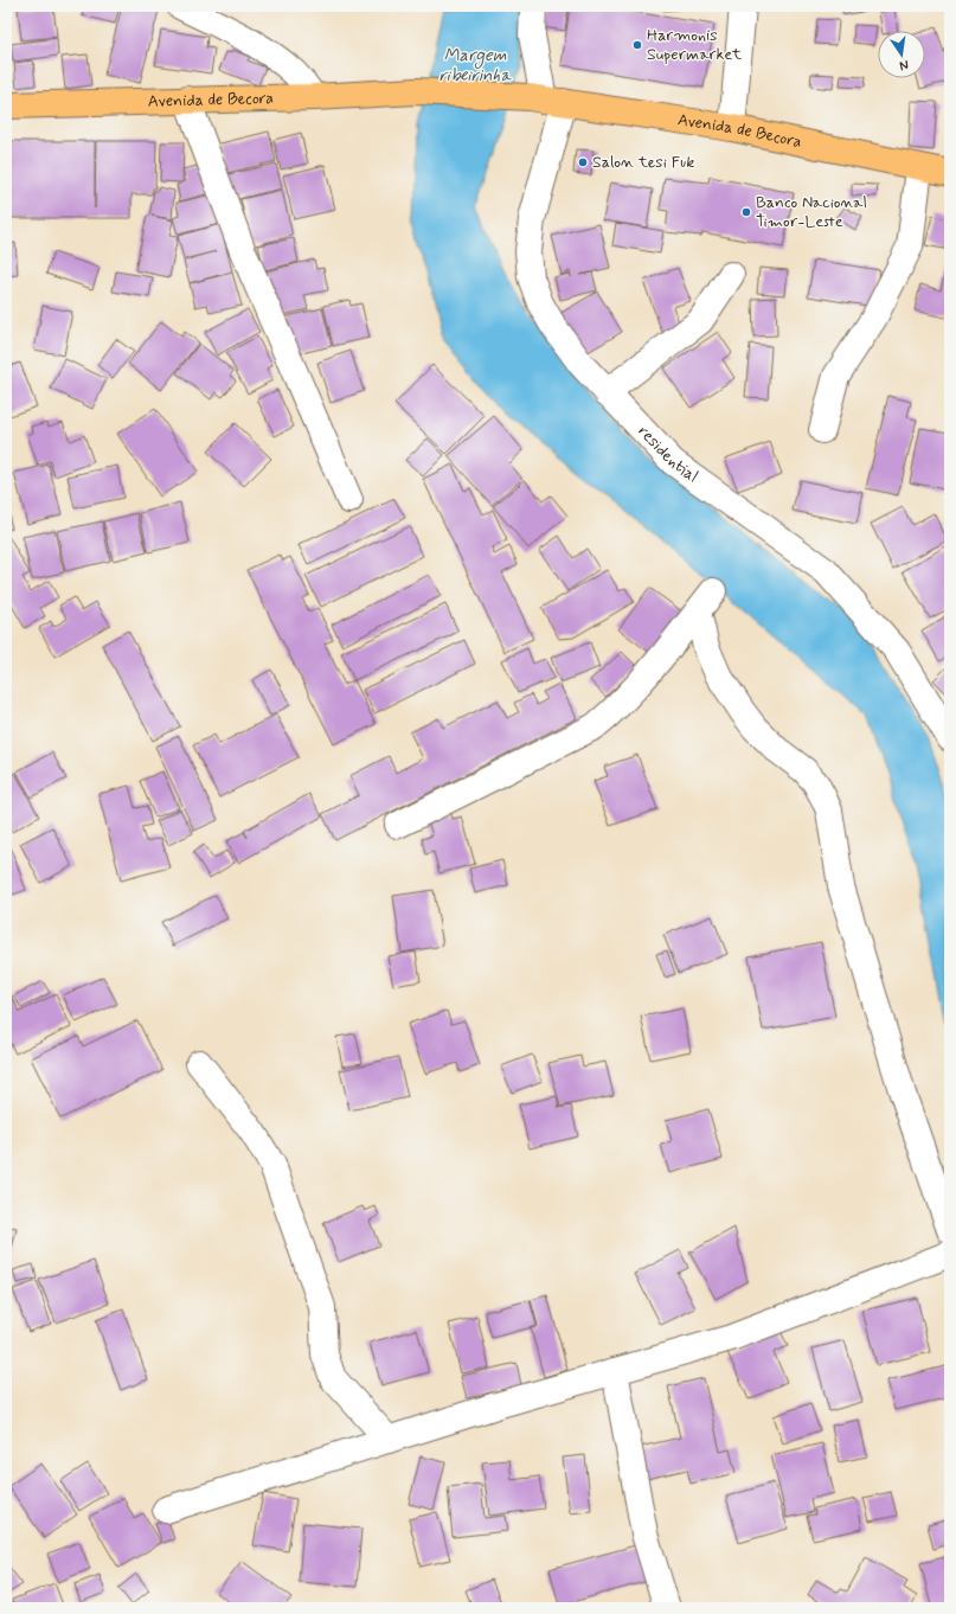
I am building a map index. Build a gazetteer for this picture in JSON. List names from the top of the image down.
{
  "streets": {
    "main road": ["Avenida de Becora"],
    "street": ["residential"]
  },
  "crossings": [
    ["Avenida de Becora", "residential"]
  ],
  "water": ["Margem ribeirinha"],
  "places": ["Harmonis Supermarket", "Salon tesi Fuk", "Banco Nacional Timor-Leste"],
  "north": "bottom"
}
